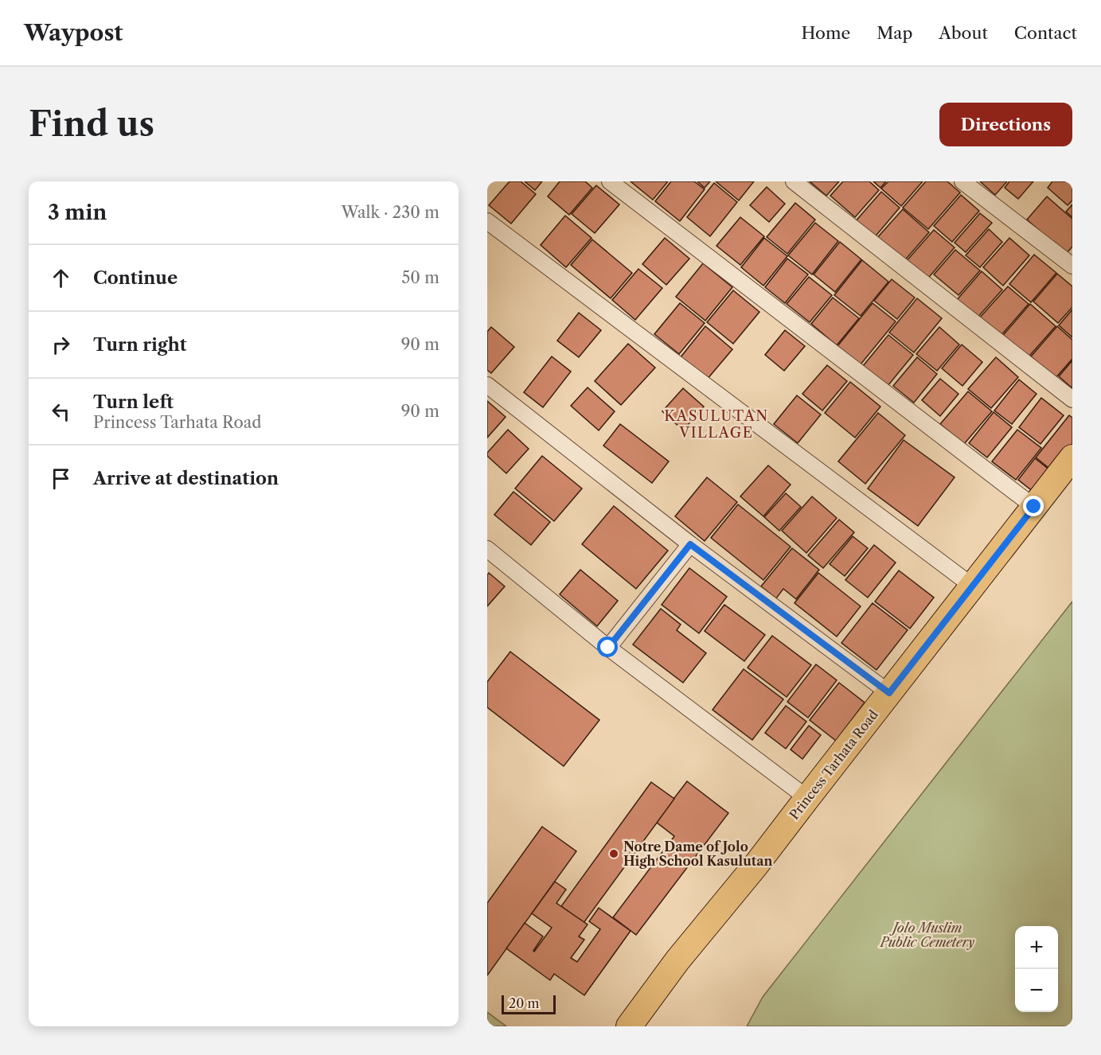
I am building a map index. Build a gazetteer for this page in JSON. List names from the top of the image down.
{
  "streets": {
    "main road": ["Princess Tarhata Road"]
  },
  "districts": ["KASULUTAN VILLAGE"],
  "parks": ["Jolo Muslim Public Cemetery"],
  "places": ["Notre Dame of Jolo High School Kasulutan"],
  "scale_bar": "20 m",
  "page": {
    "header": "Waypost",
    "nav": [
      "Home",
      "Map",
      "About",
      "Contact"
    ],
    "buttons": "Directions",
    "title": "Find us",
    "heading": ["3 min", "Walk · 230 m"],
    "list": [
      ["Continue", "50 m"],
      ["Turn right", "90 m"],
      ["Turn left", "Princess Tarhata Road", "90 m"],
      "Arrive at destination"
    ],
    "map_buttons": ["+", "−"],
    "scale": "20 m"
  }
}
